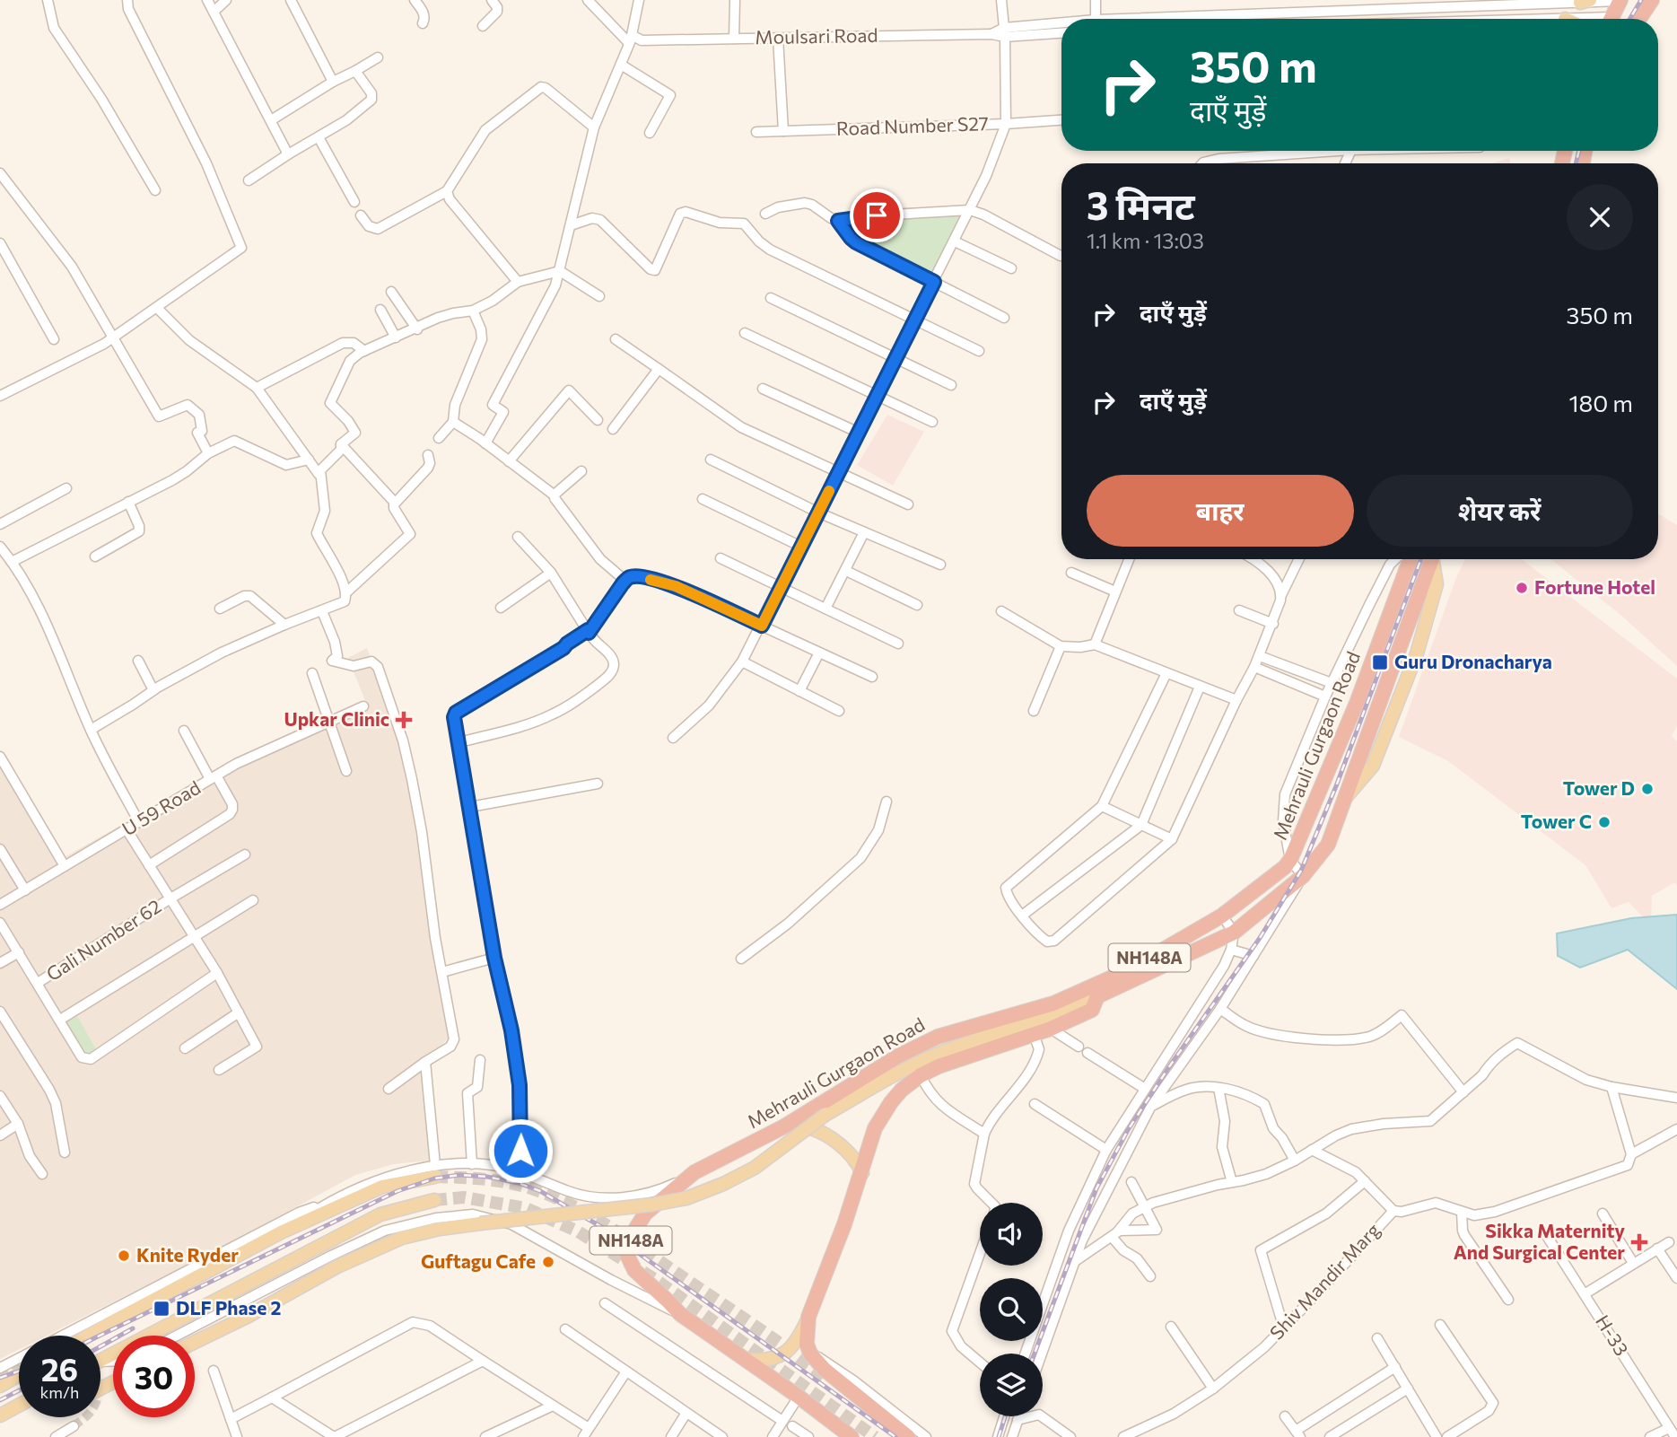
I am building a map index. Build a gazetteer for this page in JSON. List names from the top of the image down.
{
  "streets": {
    "highway": ["Mehrauli Gurgaon Road", "NH148A"],
    "street": [
      "Moulsari Road",
      "Road Number S27",
      "U 59 Road",
      "Gali Number 62",
      "Shiv Mandir Marg",
      "H-33"
    ]
  },
  "crossings": [
    ["Mehrauli Gurgaon Road", "NH148A"]
  ],
  "places": {
    "other": [
      "Fortune Hotel",
      "Tower D",
      "Tower C",
      "Knite Ryder",
      "Guftagu Cafe"
    ],
    "transit": ["Guru Dronacharya", "DLF Phase 2"],
    "health": ["Upkar Clinic", "Sikka Maternity And Surgical Center"]
  },
  "page": {
    "turn": ["350 m", "दाएँ मुड़ें"],
    "heading": ["3 मिनट", "1.1 km · 13:03"],
    "list": [
      {
        "name": "दाएँ मुड़ें",
        "value": "350 m"
      },
      {
        "name": "दाएँ मुड़ें",
        "value": "180 m"
      }
    ],
    "buttons": ["बाहर", "शेयर करें"],
    "speed": "26 km/h",
    "limit": "30"
  }
}
